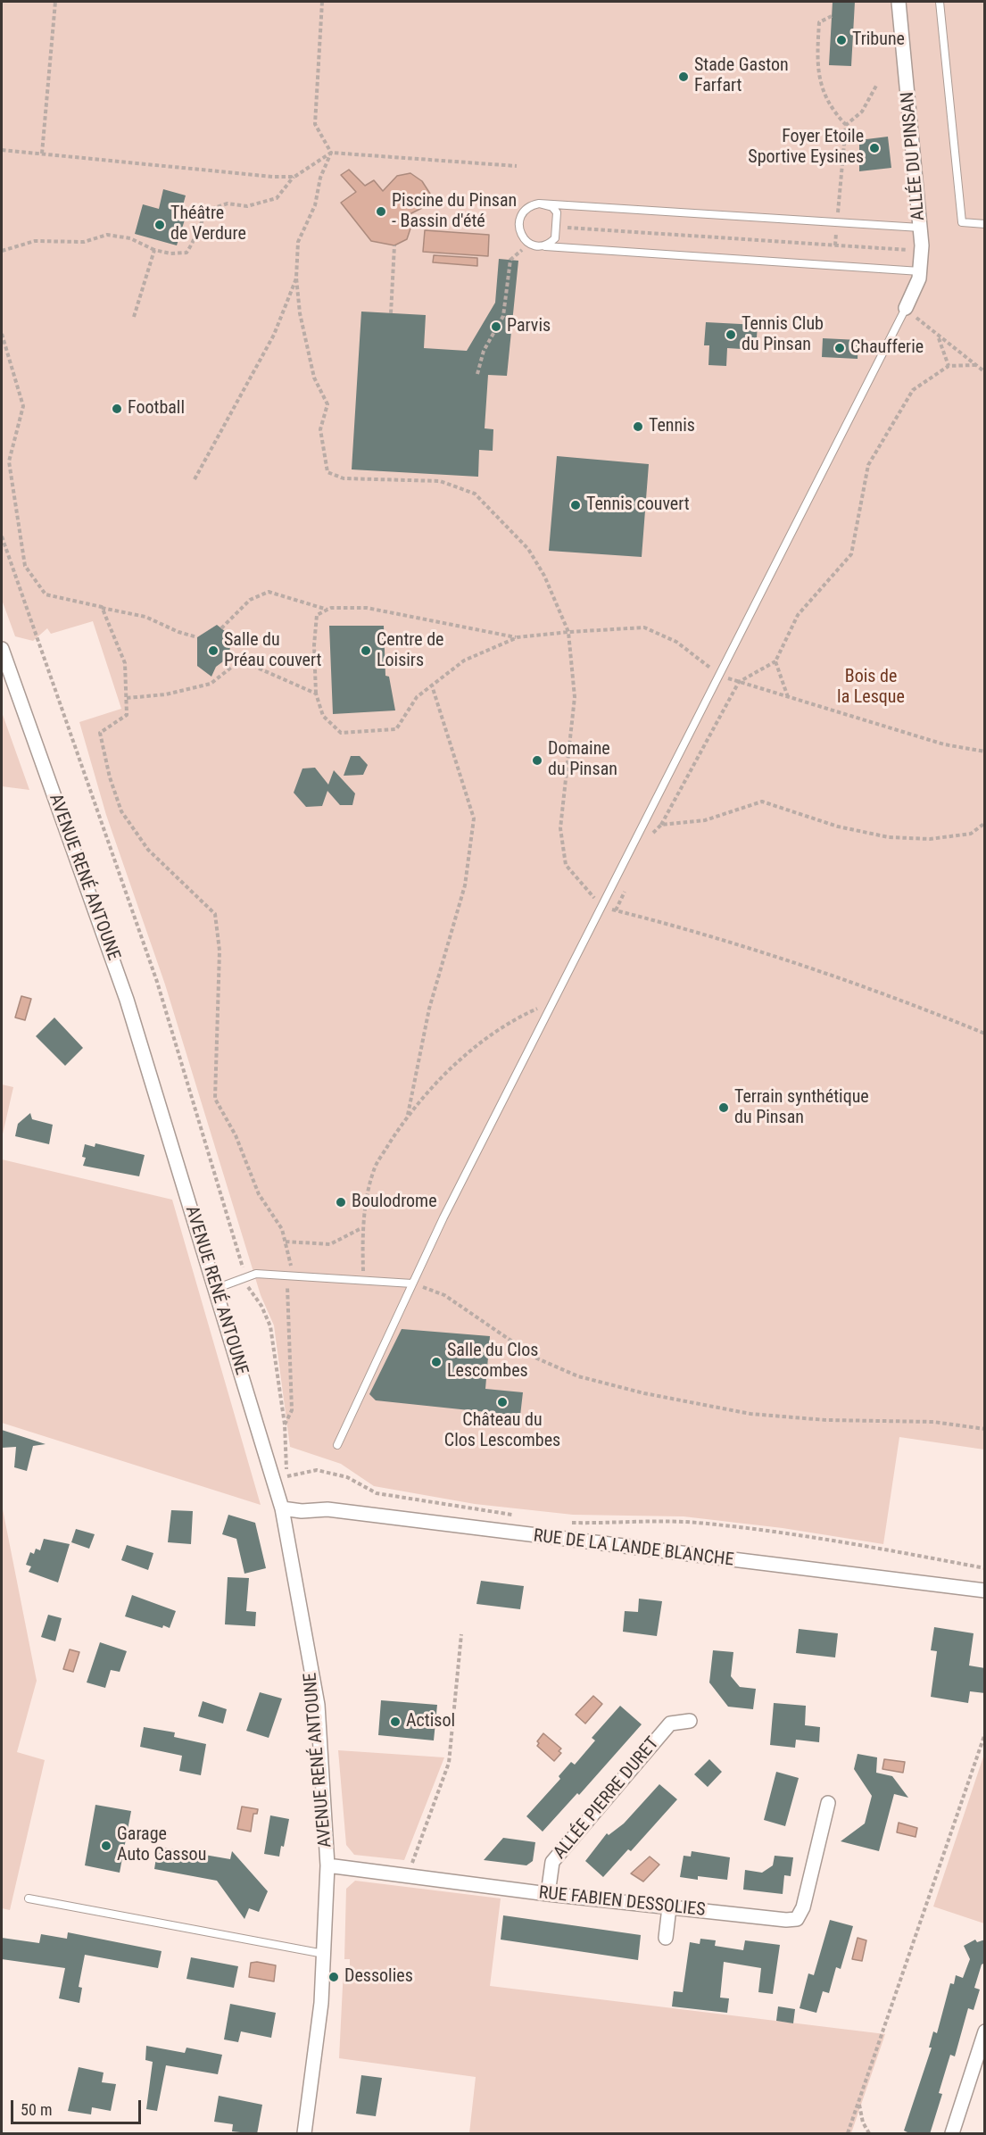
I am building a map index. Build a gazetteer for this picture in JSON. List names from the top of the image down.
{
  "streets": {
    "street": [
      "ALLÉE DU PINSAN",
      "AVENUE RENÉ ANTOUNE",
      "RUE DE LA LANDE BLANCHE",
      "ALLÉE PIERRE DURET",
      "RUE FABIEN DESSOLIES"
    ]
  },
  "crossings": [
    ["AVENUE RENÉ ANTOUNE", "RUE DE LA LANDE BLANCHE"],
    ["AVENUE RENÉ ANTOUNE", "RUE FABIEN DESSOLIES"],
    ["ALLÉE PIERRE DURET", "RUE FABIEN DESSOLIES"]
  ],
  "parks": ["Bois de la Lesque"],
  "places": [
    "Tribune",
    "Stade Gaston Farfart",
    "Foyer Etoile Sportive Eysines",
    "Piscine du Pinsan - Bassin d'été",
    "Théâtre de Verdure",
    "Parvis",
    "Tennis Club du Pinsan",
    "Chaufferie",
    "Football",
    "Tennis",
    "Tennis couvert",
    "Salle du Préau couvert",
    "Centre de Loisirs",
    "Domaine du Pinsan",
    "Terrain synthétique du Pinsan",
    "Boulodrome",
    "Salle du Clos Lescombes",
    "Château du Clos Lescombes",
    "Actisol",
    "Garage Auto Cassou",
    "Dessolies"
  ],
  "scale_bar": "50 m"
}
